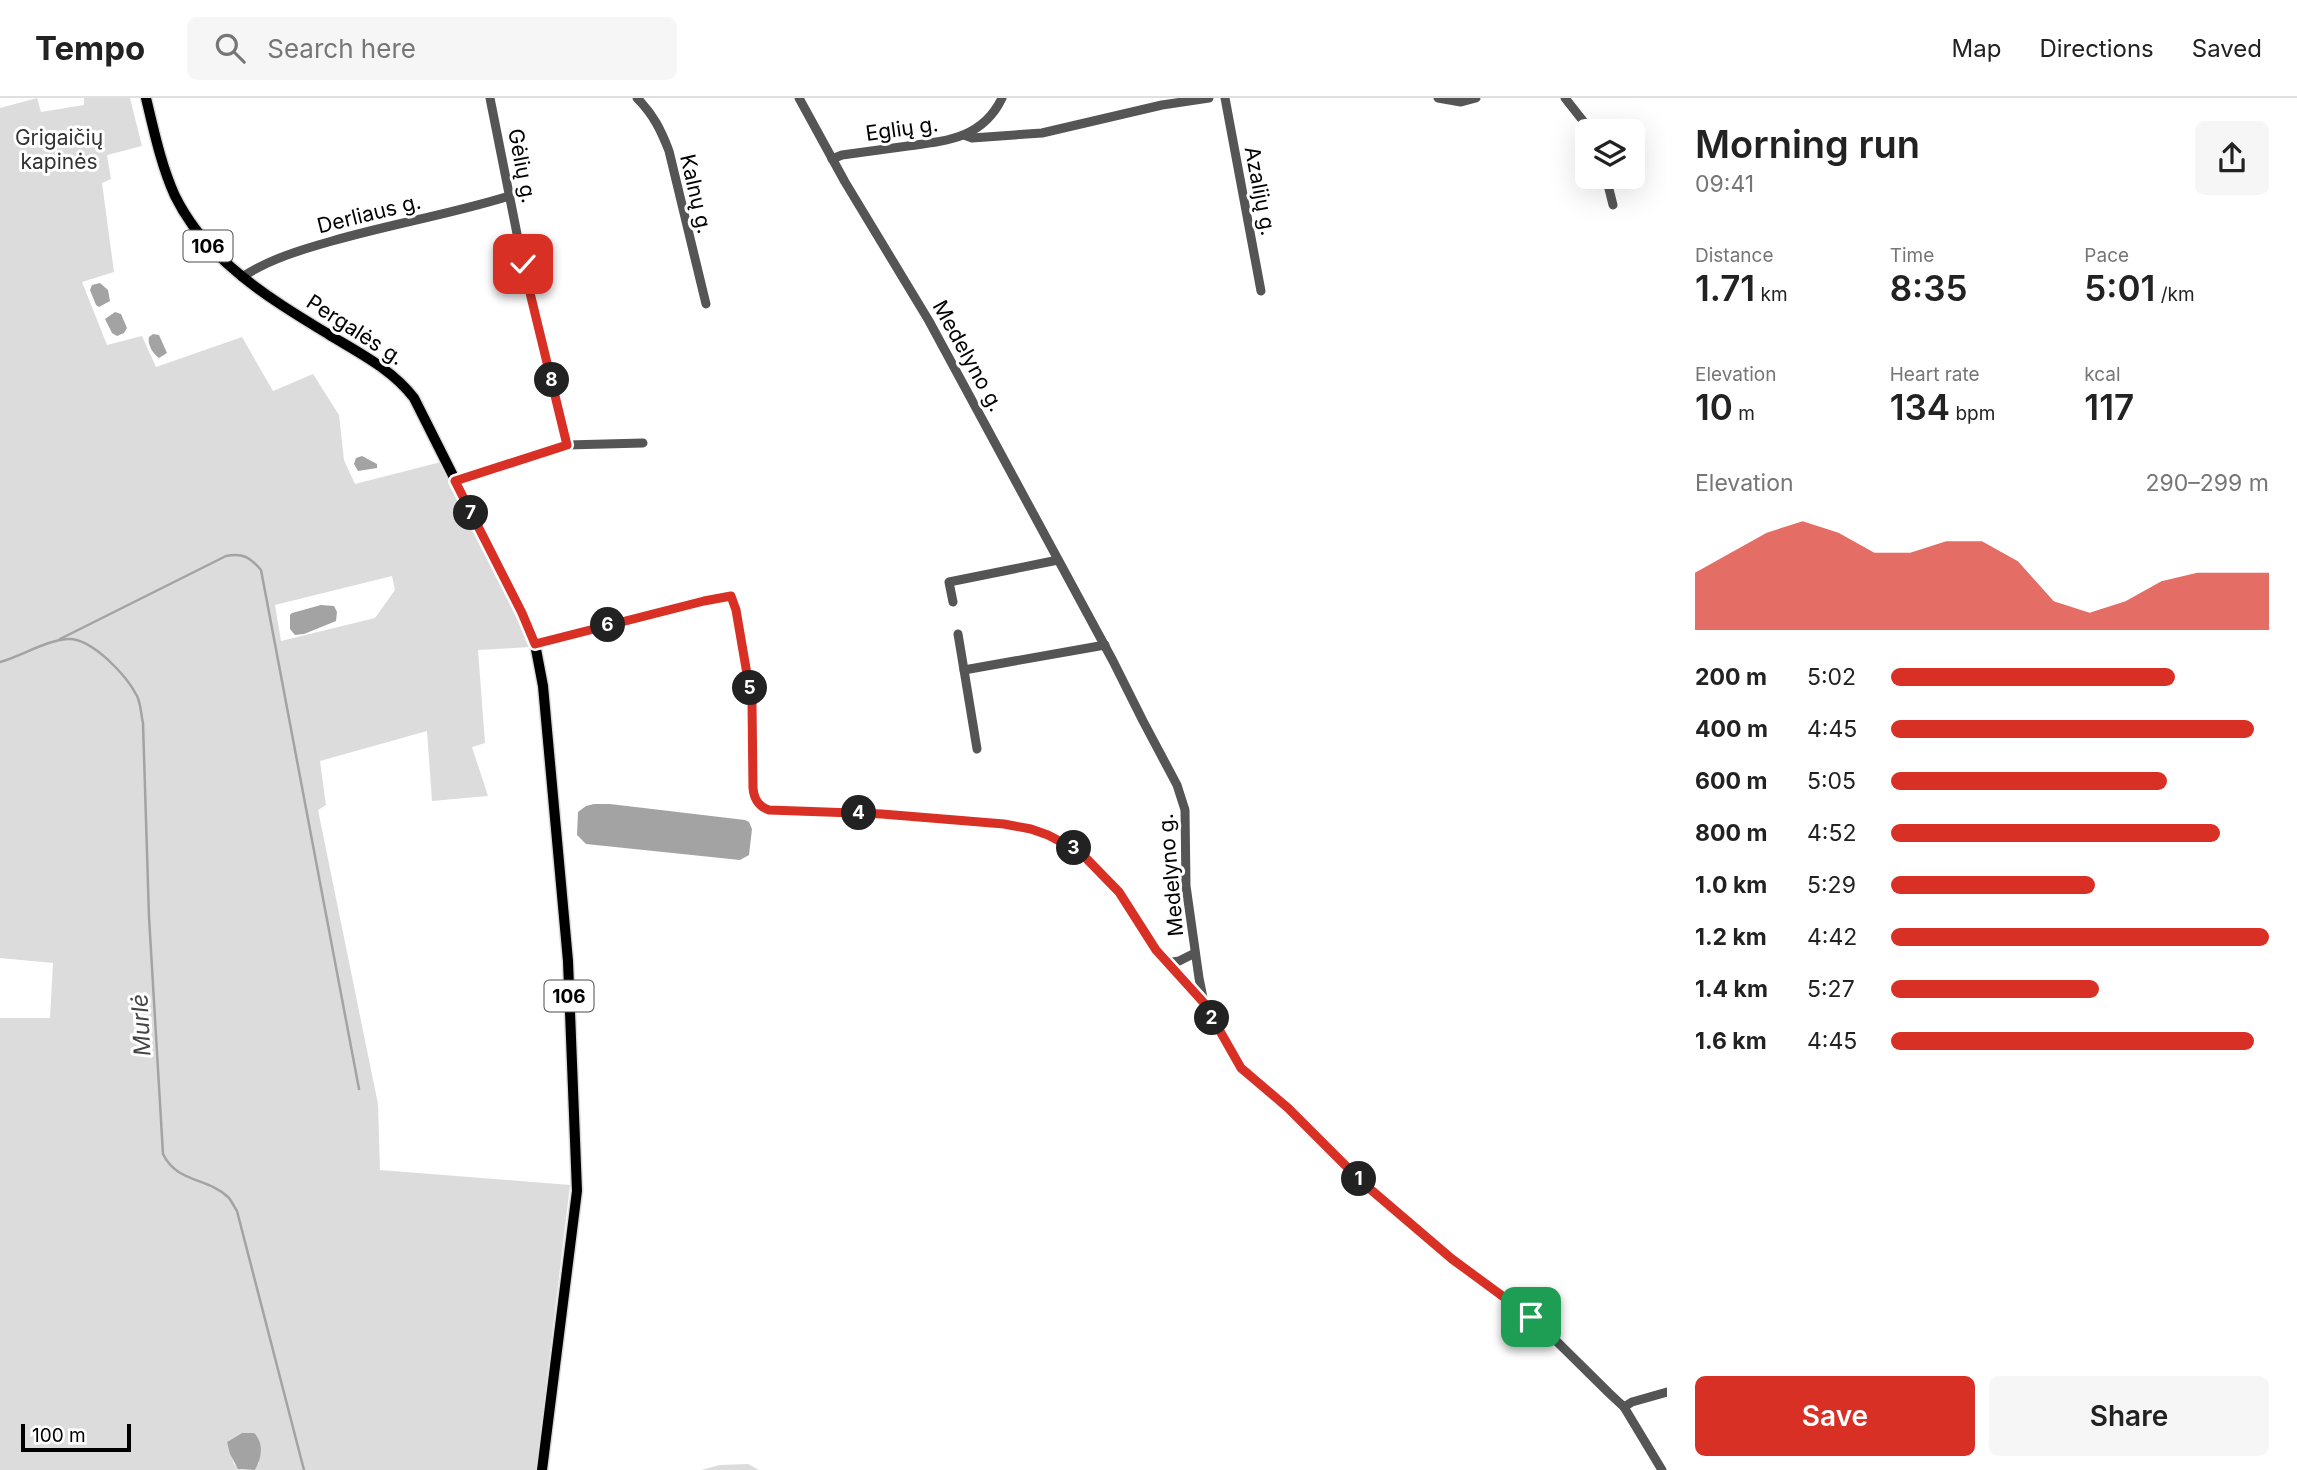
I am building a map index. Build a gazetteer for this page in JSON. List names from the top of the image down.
{
  "streets": {
    "main road": ["106", "Pergalės g."],
    "street": [
      "Eglių g.",
      "Gėlių g.",
      "Azalijų g.",
      "Kalnų g.",
      "Derliaus g.",
      "Medelyno g."
    ]
  },
  "crossings": [
    ["Eglių g.", "Medelyno g."],
    ["Gėlių g.", "Derliaus g."],
    ["Derliaus g.", "Pergalės g."]
  ],
  "water": ["Murlė"],
  "parks": ["Grigaičių kapinės"],
  "scale_bar": "100 m",
  "page": {
    "header": "Tempo",
    "search": "Search here",
    "nav": ["Map", "Directions", "Saved"],
    "heading": ["Morning run", "09:41"],
    "stats": [
      ["Distance", "1.71 km"],
      ["Time", "8:35"],
      ["Pace", "5:01 /km"],
      ["Elevation", "10 m"],
      ["Heart rate", "134 bpm"],
      ["kcal", "117"]
    ],
    "pins": [
      "8",
      "7",
      "6",
      "5",
      "4",
      "3",
      "2",
      "1"
    ],
    "chart": ["Elevation", "290–299 m"],
    "list": [
      {
        "name": "200 m",
        "note": "5:02"
      },
      {
        "name": "400 m",
        "note": "4:45"
      },
      {
        "name": "600 m",
        "note": "5:05"
      },
      {
        "name": "800 m",
        "note": "4:52"
      },
      {
        "name": "1.0 km",
        "note": "5:29"
      },
      {
        "name": "1.2 km",
        "note": "4:42"
      },
      {
        "name": "1.4 km",
        "note": "5:27"
      },
      {
        "name": "1.6 km",
        "note": "4:45"
      }
    ],
    "buttons": ["Save", "Share"],
    "scale": "100 m"
  }
}
